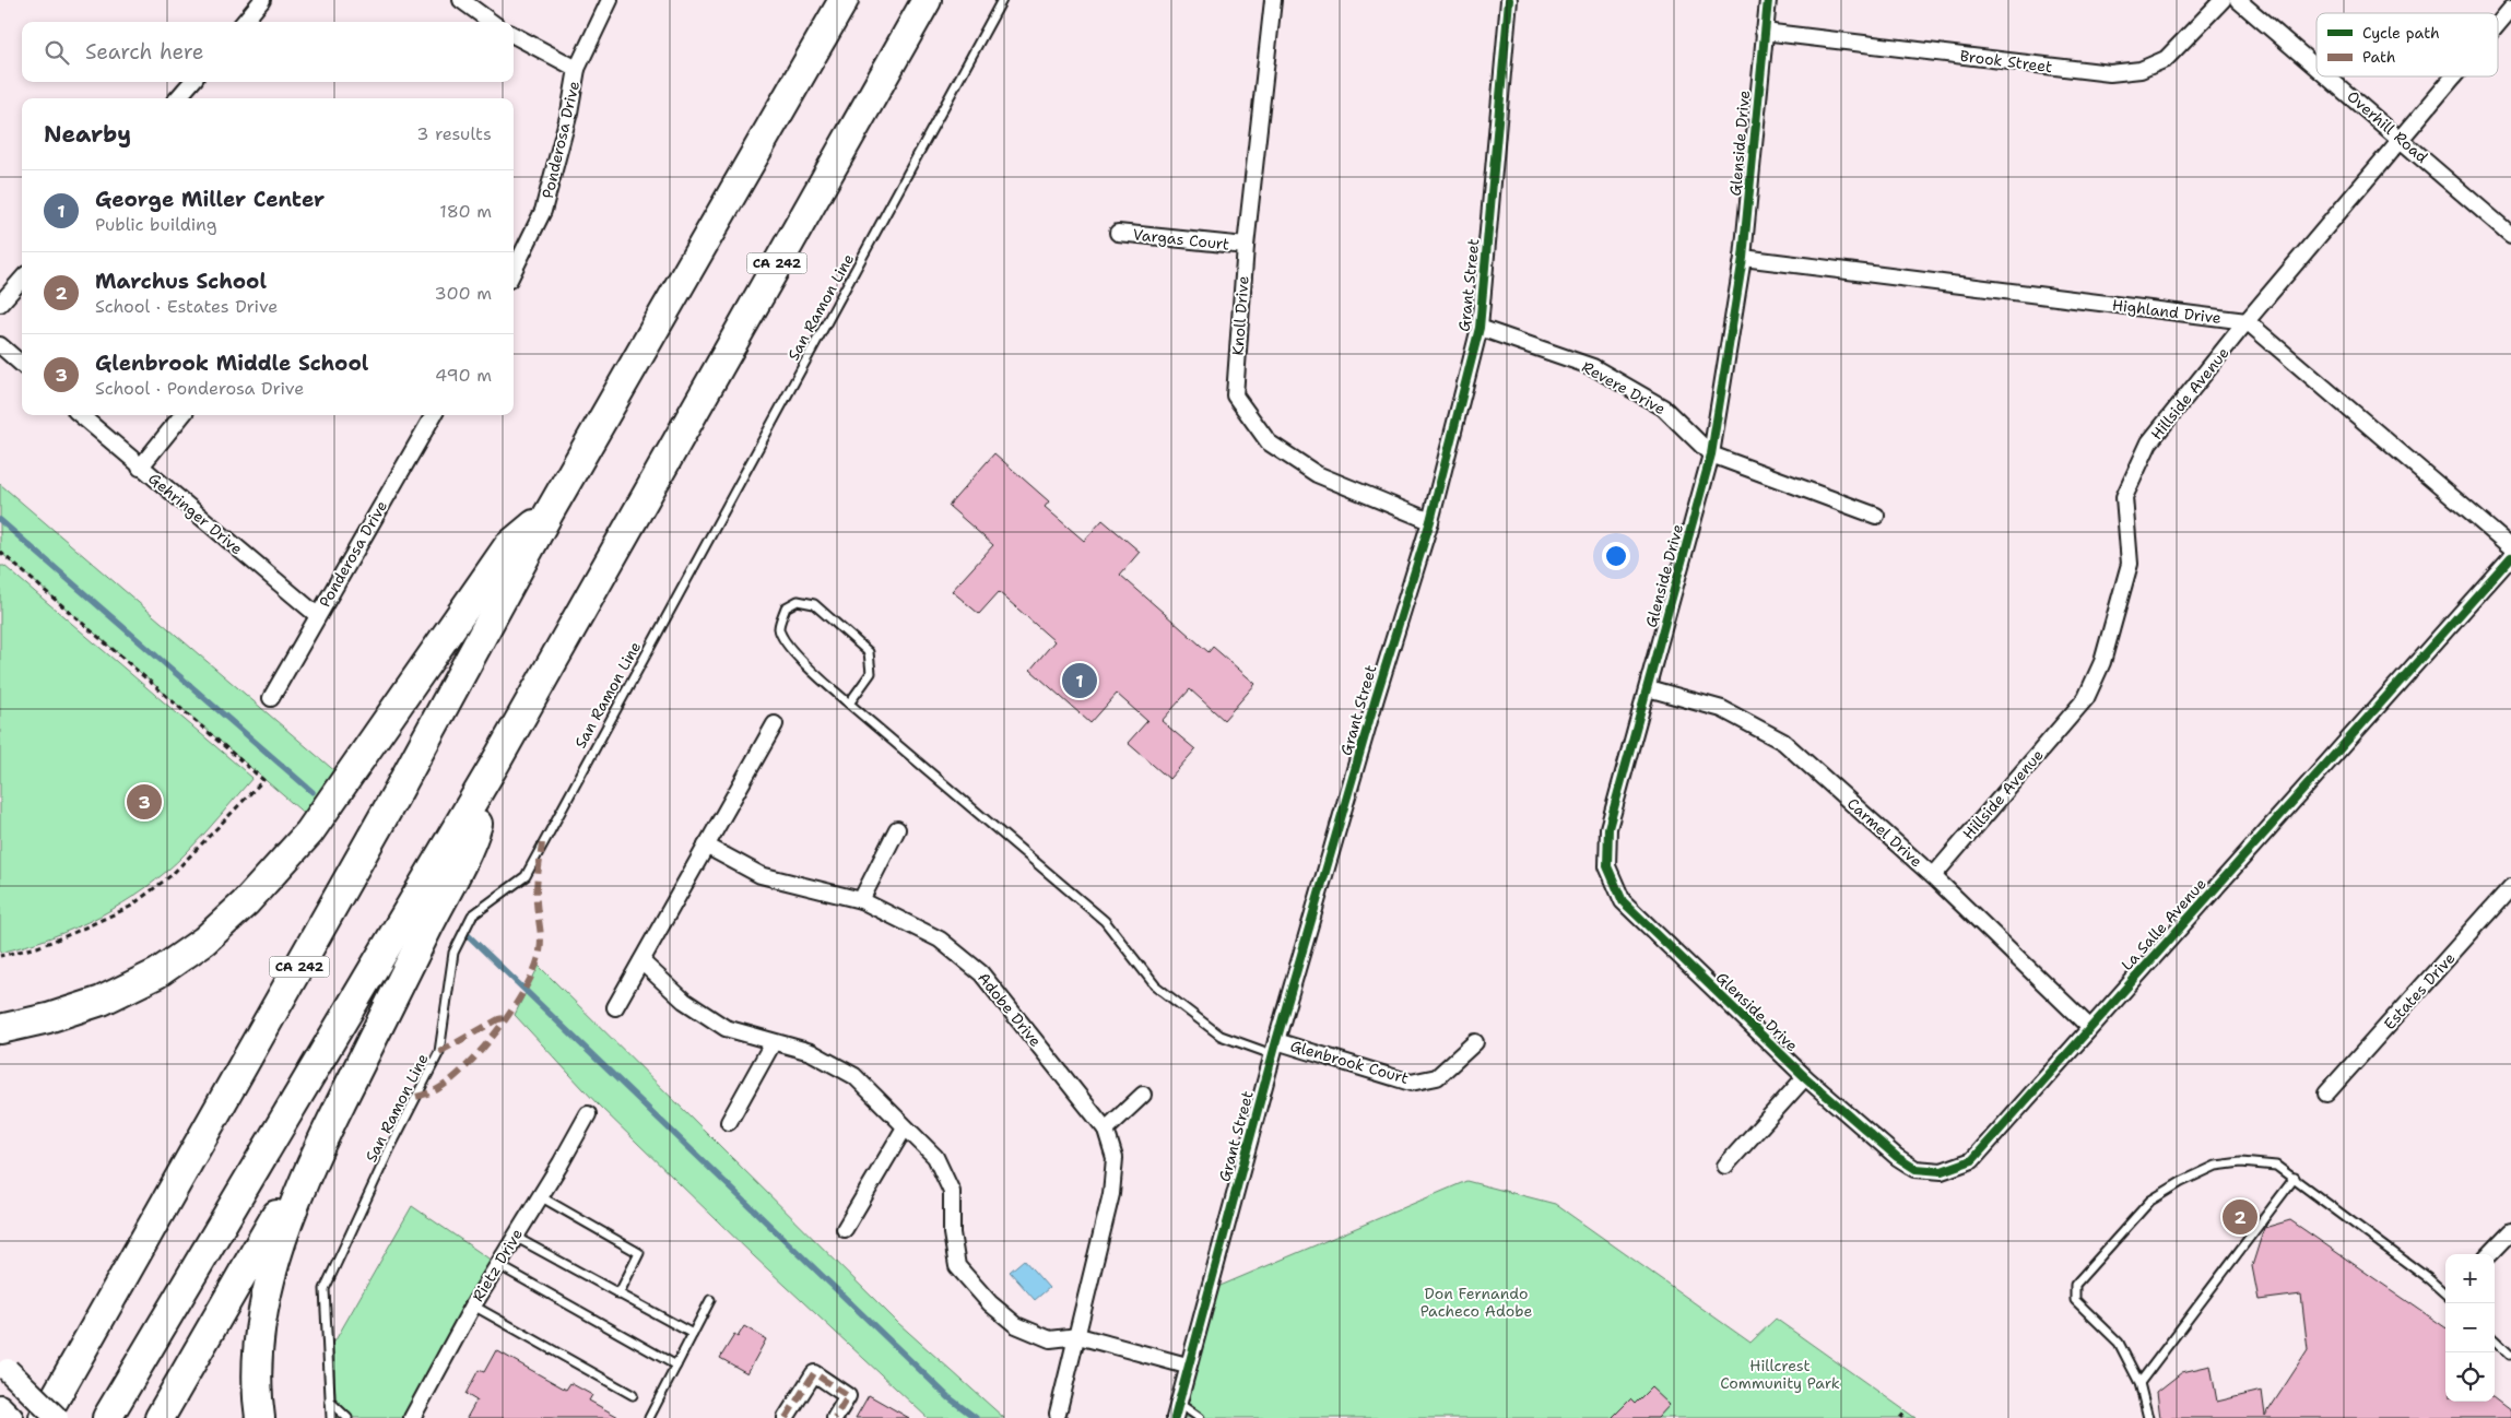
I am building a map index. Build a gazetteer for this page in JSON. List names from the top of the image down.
{
  "streets": {
    "highway": ["CA 242"],
    "street": [
      "Brook Street",
      "Overhill Road",
      "Ponderosa Drive",
      "Glenside Drive",
      "Vargas Court",
      "Grant Street",
      "Highland Drive",
      "Knoll Drive",
      "Revere Drive",
      "Hillside Avenue",
      "Gehringer Drive",
      "Carmel Drive",
      "La Salle Avenue",
      "Estates Drive",
      "Adobe Drive",
      "Glenbrook Court",
      "Rietz Drive"
    ],
    "lane": ["San Ramon Line"]
  },
  "crossings": [
    ["Brook Street", "Glenside Drive"],
    ["Overhill Road", "Hillside Avenue"],
    ["Ponderosa Drive", "Gehringer Drive"],
    ["Glenside Drive", "Highland Drive"],
    ["Glenside Drive", "Revere Drive"],
    ["Glenside Drive", "Carmel Drive"],
    ["Glenside Drive", "La Salle Avenue"],
    ["Vargas Court", "Knoll Drive"],
    ["Grant Street", "Knoll Drive"],
    ["Grant Street", "Revere Drive"],
    ["Grant Street", "Glenbrook Court"],
    ["Highland Drive", "Hillside Avenue"],
    ["Hillside Avenue", "Carmel Drive"],
    ["Carmel Drive", "La Salle Avenue"]
  ],
  "parks": ["Don Fernando Pacheco Adobe", "Hillcrest Community Park"],
  "legend": ["Cycle path", "Path"],
  "page": {
    "search": "Search here",
    "heading": ["Nearby", "3 results"],
    "list": [
      {
        "mark": "1",
        "name": "George Miller Center",
        "note": "Public building",
        "value": "180 m"
      },
      {
        "mark": "2",
        "name": "Marchus School",
        "note": "School · Estates Drive",
        "value": "300 m"
      },
      {
        "mark": "3",
        "name": "Glenbrook Middle School",
        "note": "School · Ponderosa Drive",
        "value": "490 m"
      }
    ],
    "pins": ["1", "3", "2"],
    "map_buttons": ["+", "−"]
  }
}
